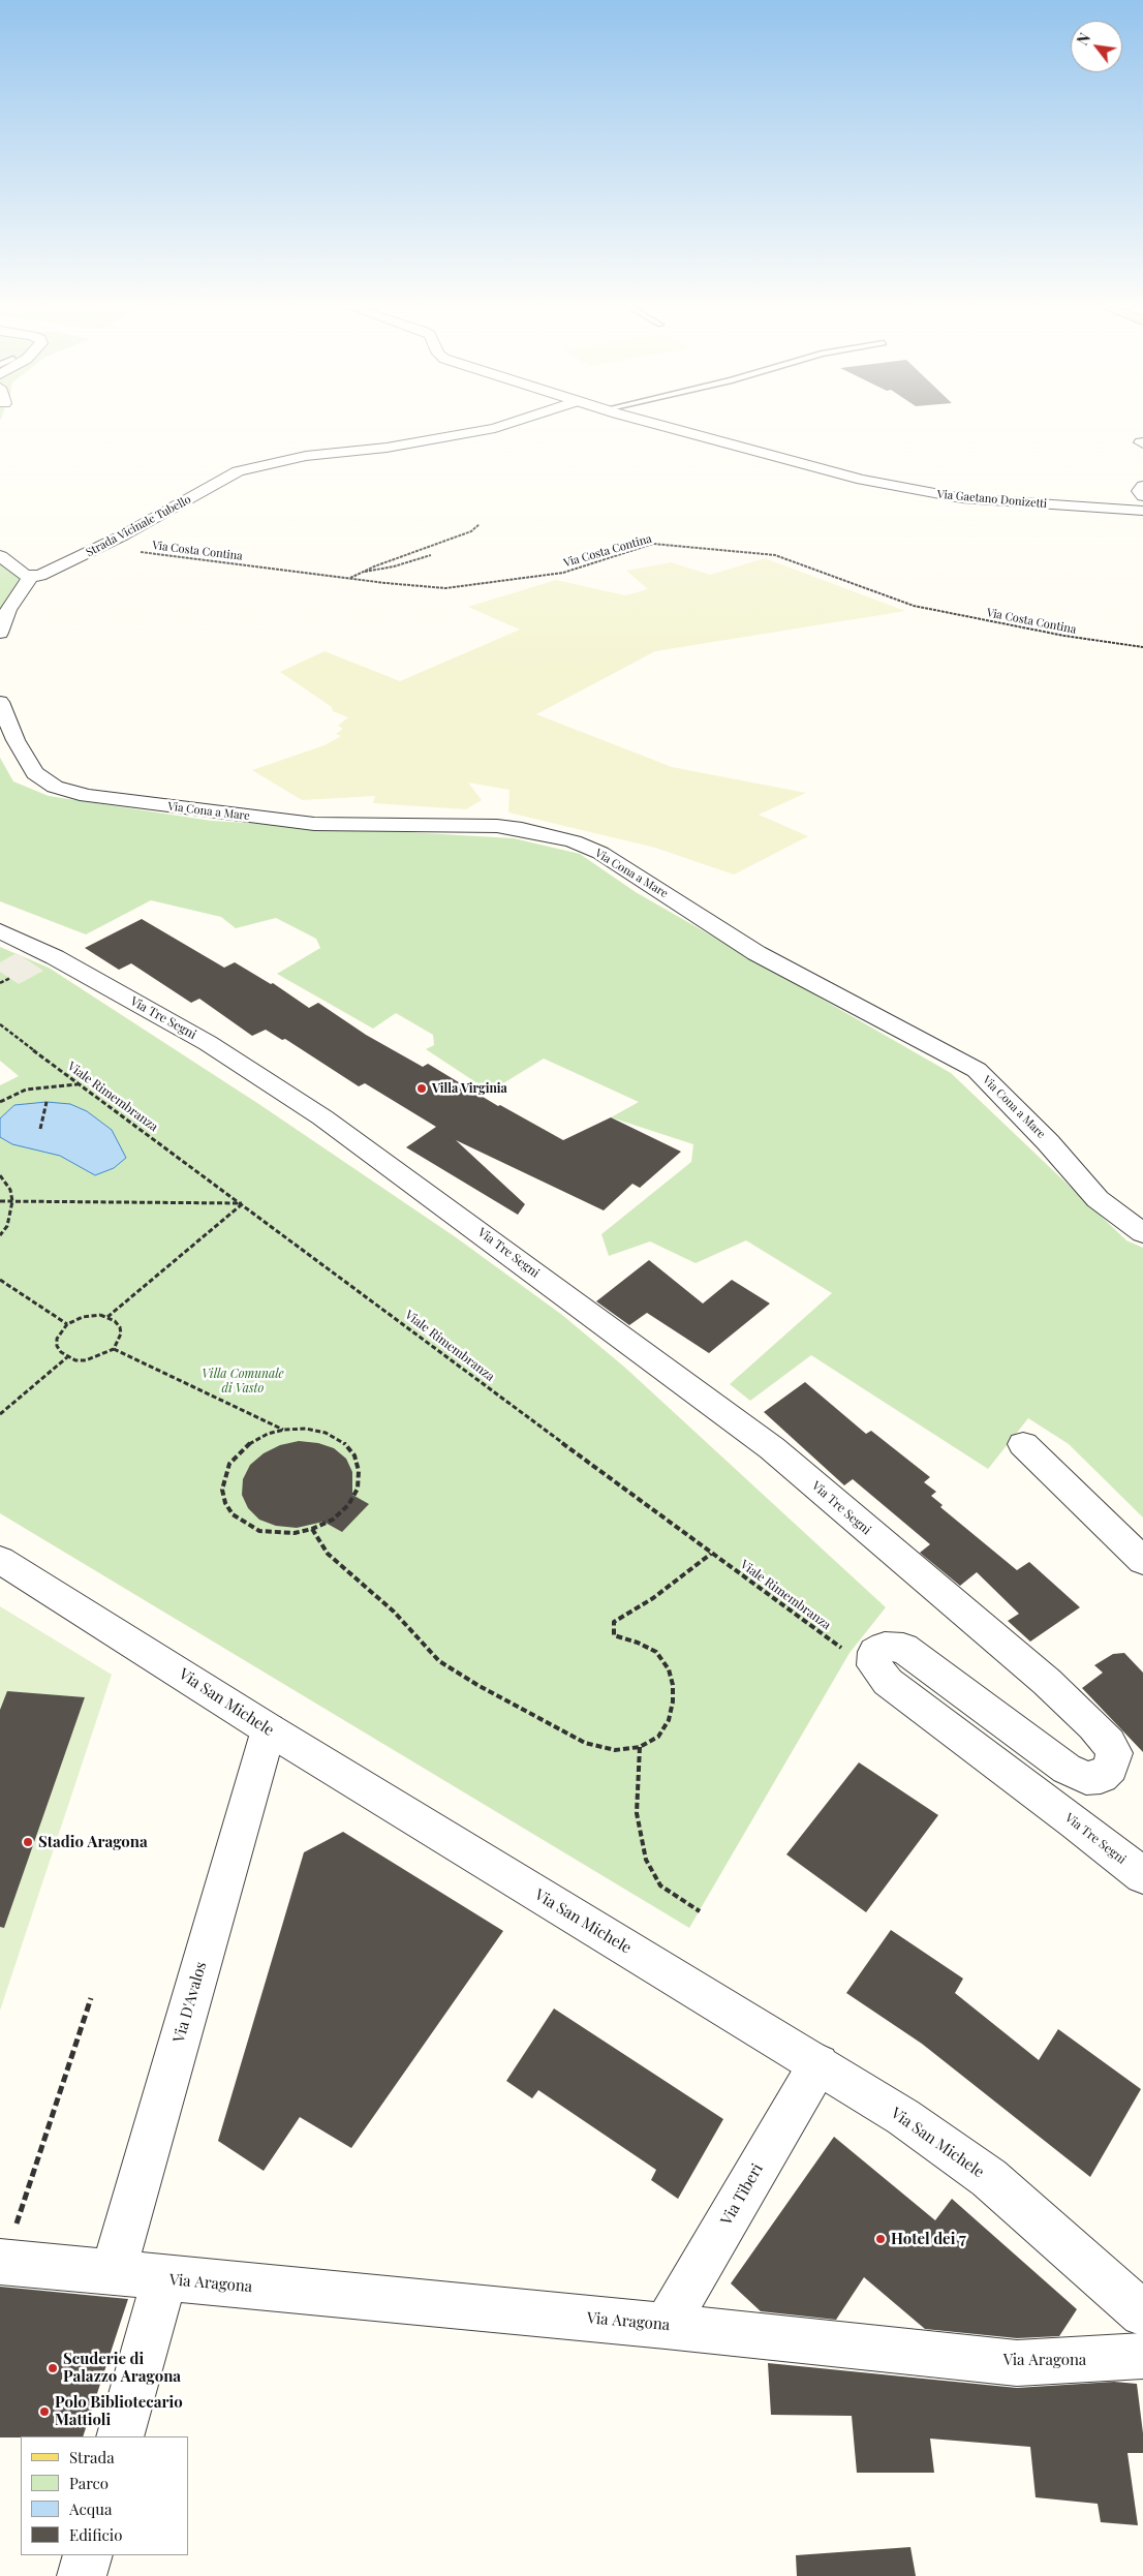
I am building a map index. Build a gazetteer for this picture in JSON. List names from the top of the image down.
{
  "streets": {
    "street": [
      "Via Gaetano Donizetti",
      "Strada Vicinale Tubello",
      "Via Cona a Mare",
      "Via Tre Segni",
      "Via San Michele",
      "Via D'Avalos",
      "Via Tiberi",
      "Via Aragona"
    ],
    "path": ["Via Costa Contina", "Viale Rimembranza"]
  },
  "crossings": [
    ["Strada Vicinale Tubello", "Via Costa Contina"],
    ["Via Tre Segni", "Viale Rimembranza"],
    ["Via San Michele", "Via D'Avalos"],
    ["Via San Michele", "Via Tiberi"],
    ["Via D'Avalos", "Via Aragona"],
    ["Via Tiberi", "Via Aragona"]
  ],
  "parks": ["Villa Comunale di Vasto"],
  "places": [
    "Villa Virginia",
    "Stadio Aragona",
    "Hotel dei 7",
    "Scuderie di Palazzo Aragona",
    "Polo Bibliotecario Mattioli"
  ],
  "legend": [
    "Strada",
    "Parco",
    "Acqua",
    "Edificio"
  ],
  "north": "top left"
}
